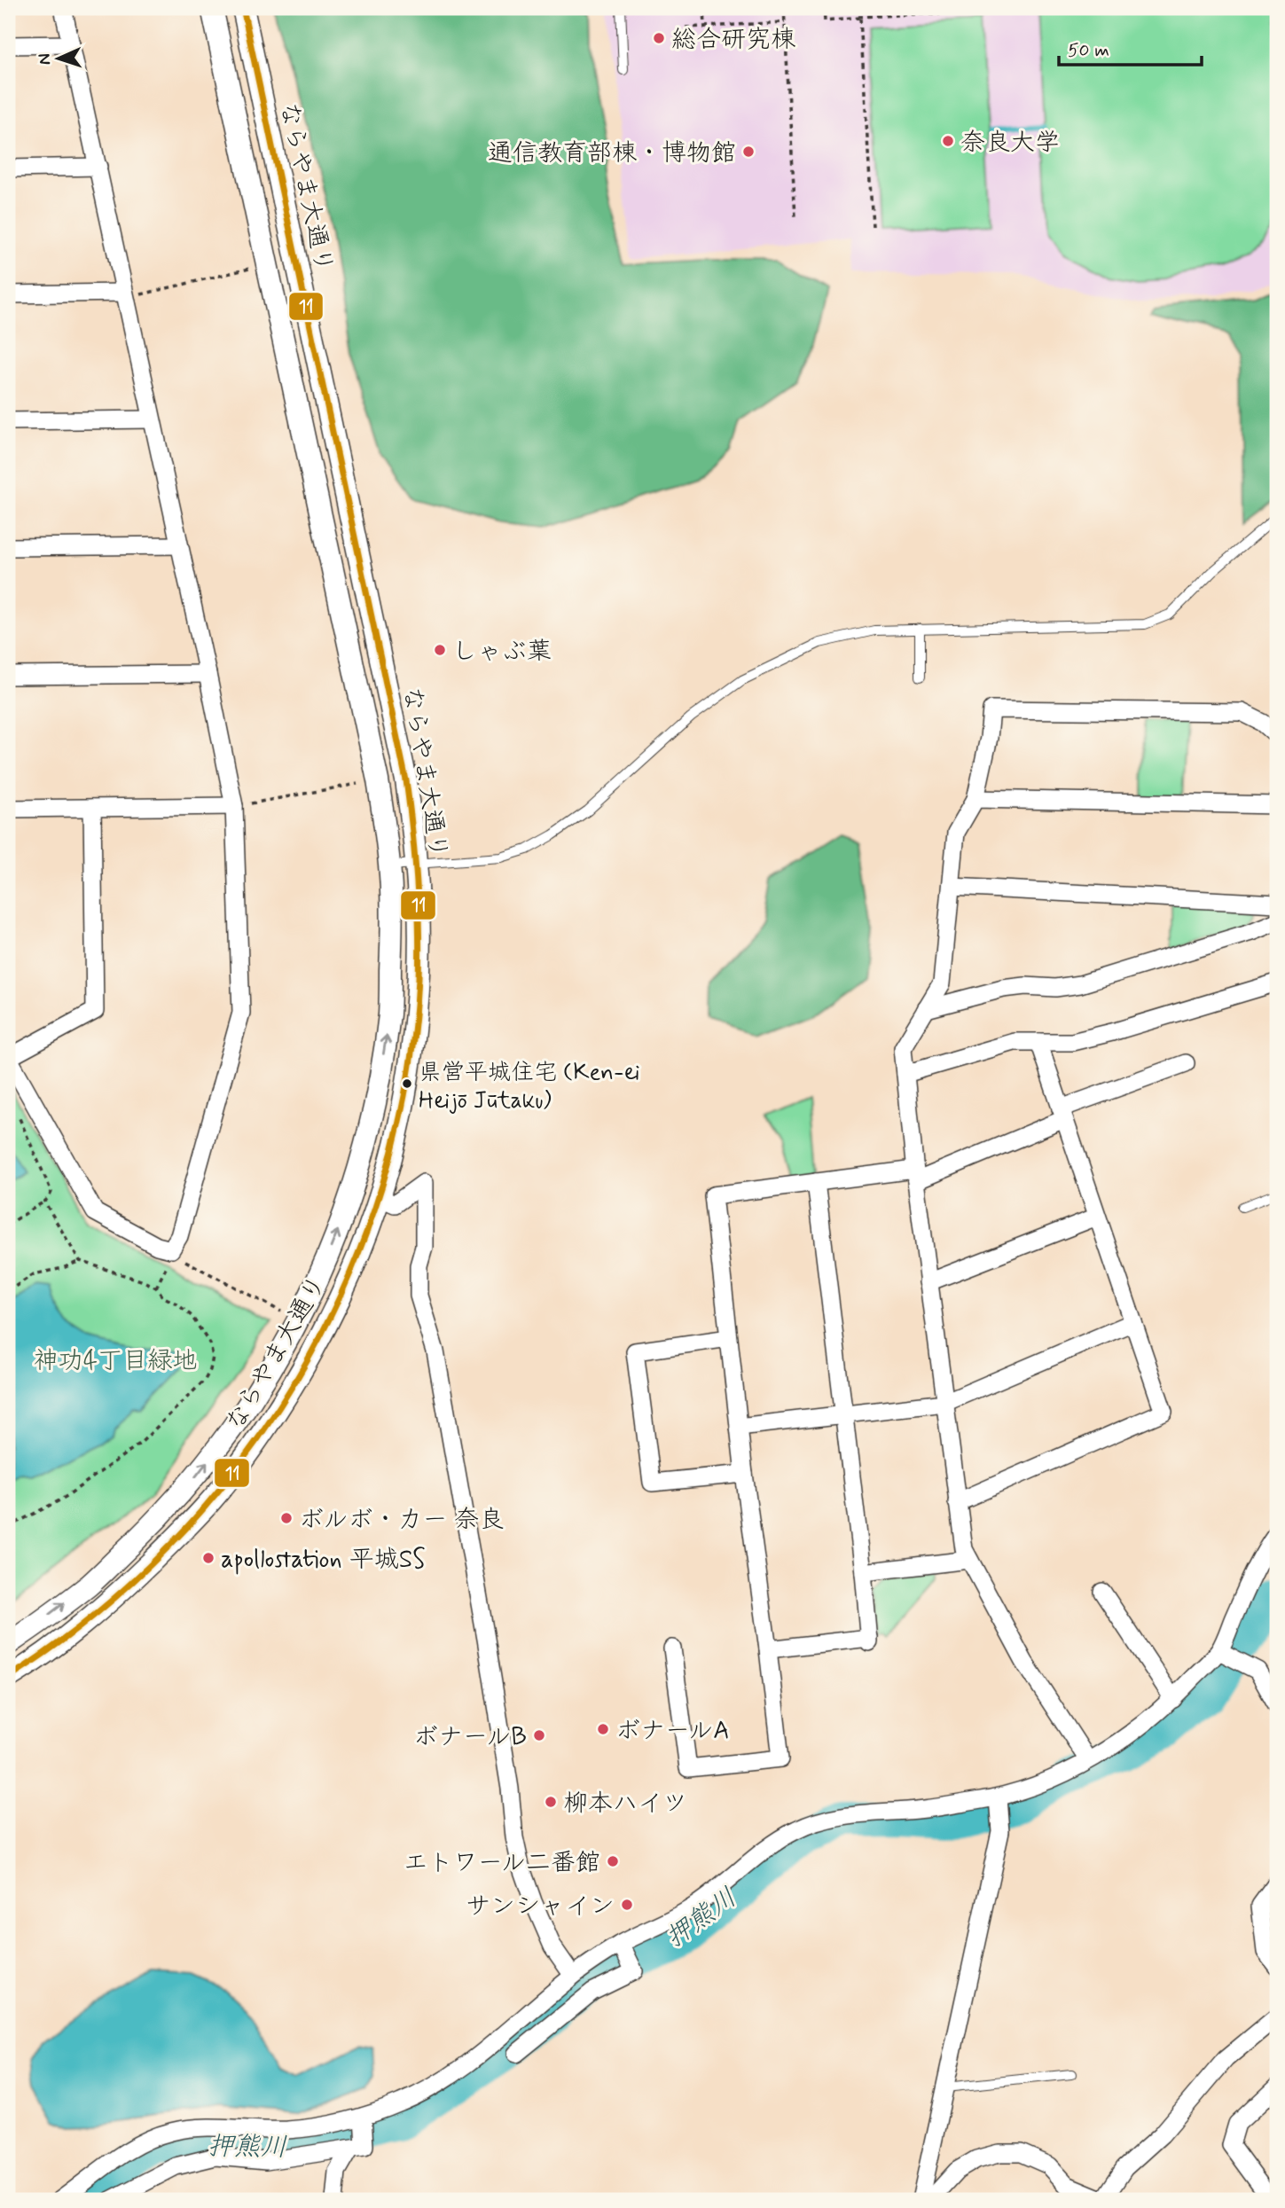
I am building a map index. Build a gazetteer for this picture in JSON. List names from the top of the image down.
{
  "streets": {
    "street": ["ならやま大通り"]
  },
  "water": ["押熊川"],
  "parks": ["神功4丁目緑地"],
  "places": [
    "総合研究棟",
    "奈良大学",
    "通信教育部棟・博物館",
    "しゃぶ葉",
    "県営平城住宅 (Ken-ei Heijō Jūtaku)",
    "ボルボ・カー 奈良",
    "apollostation 平城SS",
    "ボナールA",
    "ボナールB",
    "柳本ハイツ",
    "エトワール二番館",
    "サンシャイン"
  ],
  "lines": ["transit line 11"],
  "scale_bar": "50 m",
  "north": "left"
}
